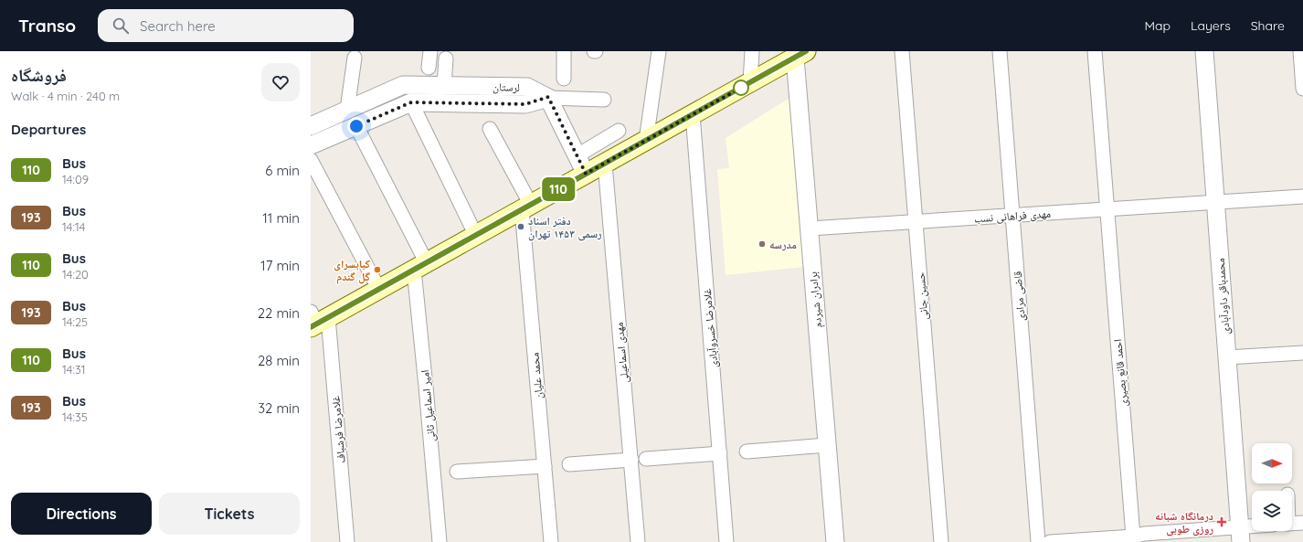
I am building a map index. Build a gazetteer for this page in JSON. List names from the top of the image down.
{
  "streets": {
    "street": [
      "لرستان",
      "مهدی فراهانی نسب",
      "حسین جانی",
      "قاضی مرادی",
      "محمدباقر داودآبادی",
      "برادران شیردم",
      "غلامرضا خسروآبادی",
      "مهدی اسماعیلی",
      "احمد قانع بصیری",
      "محمد علیان",
      "امیر اسماعیل ثانی",
      "غلامرضا فرشباف"
    ]
  },
  "crossings": [
    ["مهدی فراهانی نسب", "حسین جانی"],
    ["مهدی فراهانی نسب", "قاضی مرادی"],
    ["مهدی فراهانی نسب", "محمدباقر داودآبادی"],
    ["مهدی فراهانی نسب", "برادران شیردم"],
    ["مهدی فراهانی نسب", "احمد قانع بصیری"]
  ],
  "places": {
    "other": ["دفتر اسناد رسمی ۱۴۵۳ تهران", "مدرسه", "کبابسرای گل گندم"],
    "health": ["درمانگاه شبانه روزی طوبی"]
  },
  "lines": ["bus line 110"],
  "north": "right",
  "page": {
    "header": "Transo",
    "search": "Search here",
    "nav": ["Map", "Layers", "Share"],
    "heading": [
      ["فروشگاه", "Walk · 4 min · 240 m"],
      "Departures"
    ],
    "on_map": "110",
    "list": [
      {
        "mark": "110",
        "name": "Bus",
        "note": "14:09",
        "value": "6 min"
      },
      {
        "mark": "193",
        "name": "Bus",
        "note": "14:14",
        "value": "11 min"
      },
      {
        "mark": "110",
        "name": "Bus",
        "note": "14:20",
        "value": "17 min"
      },
      {
        "mark": "193",
        "name": "Bus",
        "note": "14:25",
        "value": "22 min"
      },
      {
        "mark": "110",
        "name": "Bus",
        "note": "14:31",
        "value": "28 min"
      },
      {
        "mark": "193",
        "name": "Bus",
        "note": "14:35",
        "value": "32 min"
      }
    ],
    "buttons": ["Directions", "Tickets"]
  }
}
